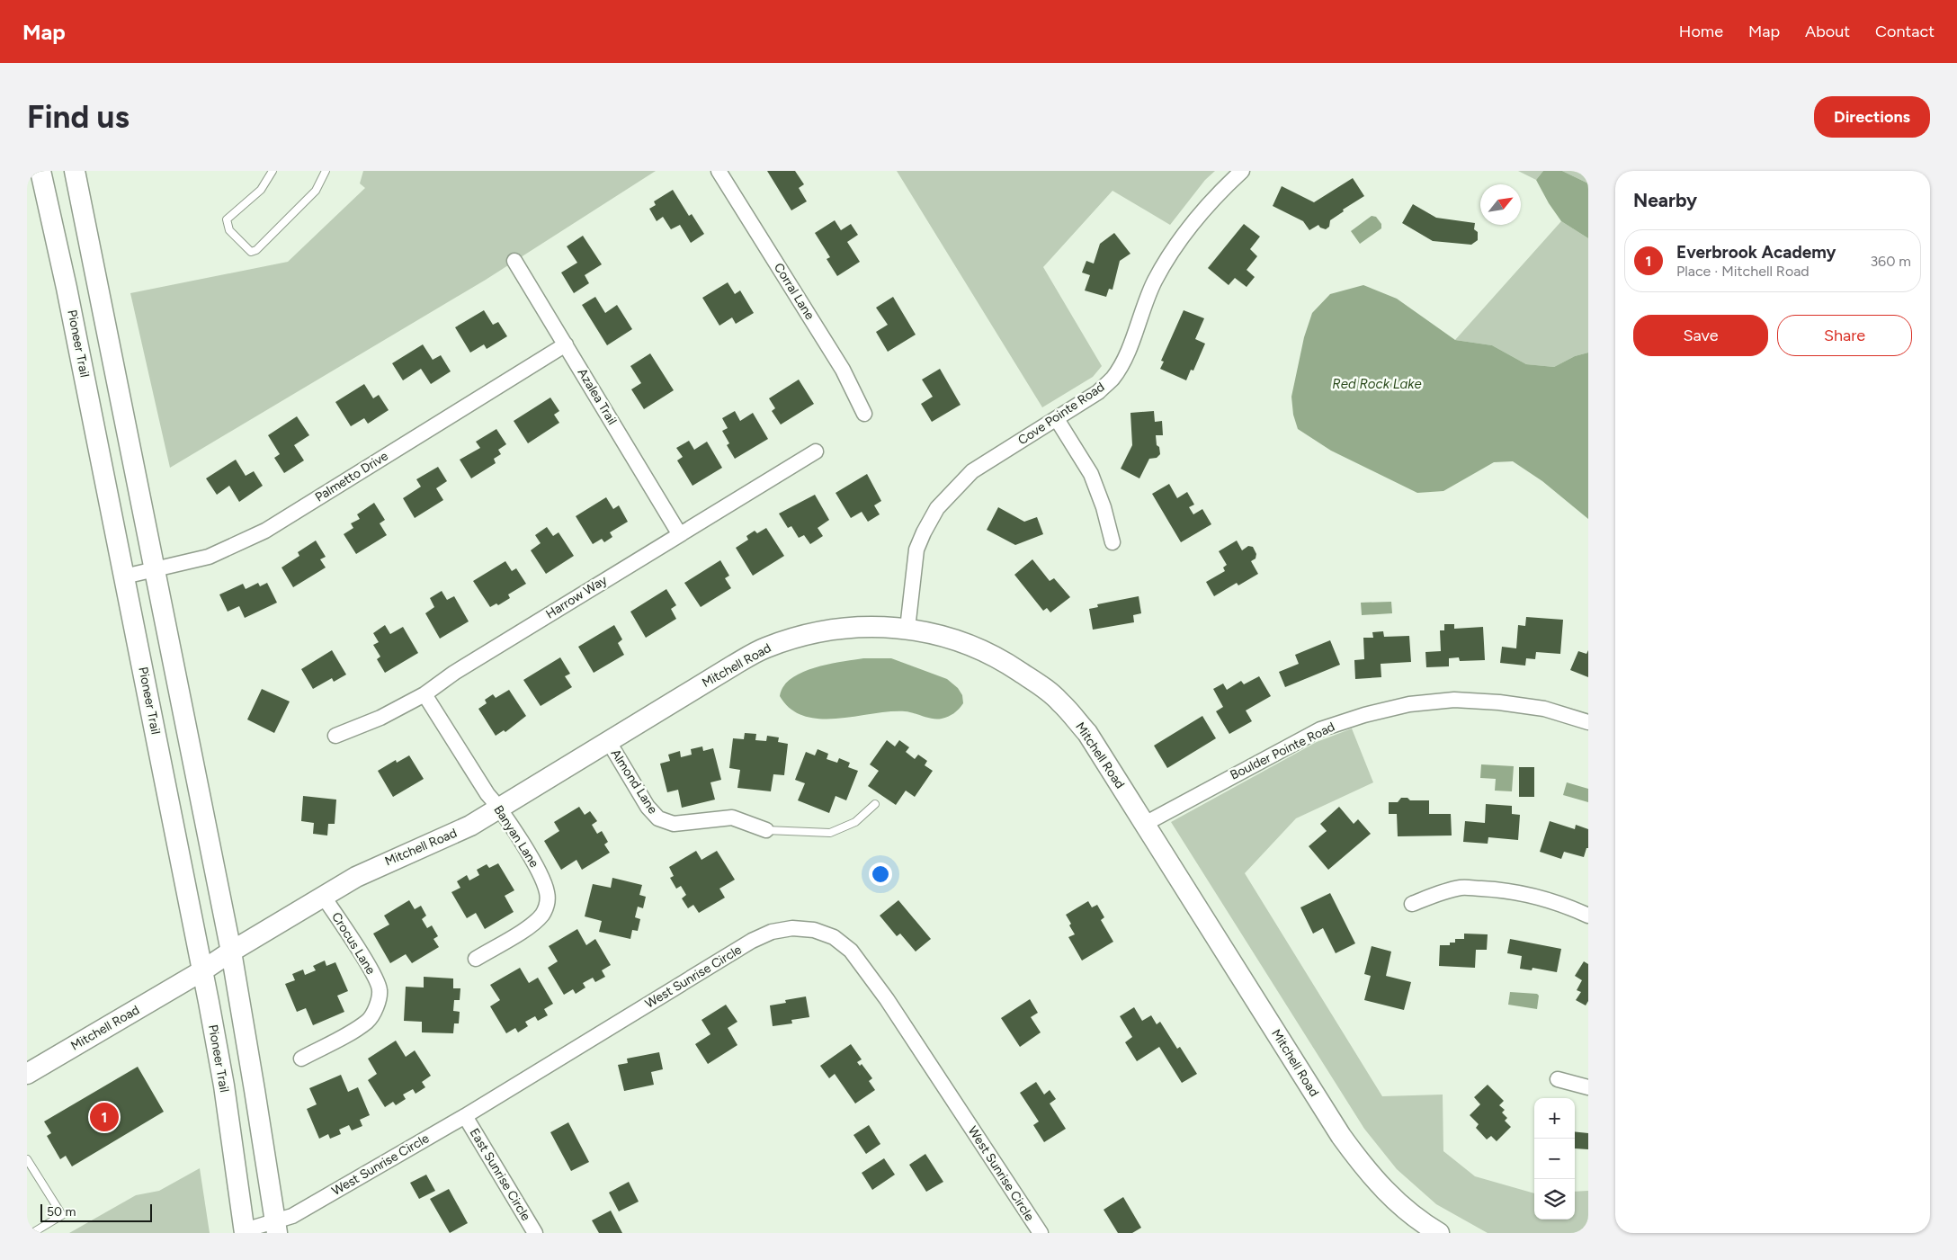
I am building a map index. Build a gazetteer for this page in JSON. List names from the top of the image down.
{
  "streets": {
    "main road": ["Pioneer Trail", "Mitchell Road"],
    "street": [
      "Corral Lane",
      "Azalea Trail",
      "Cove Pointe Road",
      "Palmetto Drive",
      "Harrow Way",
      "Boulder Pointe Road",
      "Almond Lane",
      "Banyan Lane",
      "Crocus Lane",
      "West Sunrise Circle",
      "East Sunrise Circle"
    ]
  },
  "crossings": [
    ["Pioneer Trail", "Palmetto Drive"],
    ["Pioneer Trail", "Mitchell Road"],
    ["Pioneer Trail", "West Sunrise Circle"],
    ["Azalea Trail", "Palmetto Drive"],
    ["Azalea Trail", "Harrow Way"],
    ["Cove Pointe Road", "Mitchell Road"],
    ["Harrow Way", "Banyan Lane"],
    ["Mitchell Road", "Boulder Pointe Road"],
    ["Mitchell Road", "Almond Lane"],
    ["Mitchell Road", "Banyan Lane"],
    ["Mitchell Road", "Crocus Lane"],
    ["West Sunrise Circle", "East Sunrise Circle"]
  ],
  "water": ["Red Rock Lake"],
  "scale_bar": "50 m",
  "north": "top right",
  "page": {
    "header": "Map",
    "nav": [
      "Home",
      "Map",
      "About",
      "Contact"
    ],
    "buttons": [
      "Directions",
      ["Save", "Share"]
    ],
    "title": "Find us",
    "heading": "Nearby",
    "list": [
      {
        "mark": "1",
        "name": "Everbrook Academy",
        "note": "Place · Mitchell Road",
        "value": "360 m"
      }
    ],
    "map_buttons": ["+", "−"],
    "pins": "1",
    "scale": "50 m"
  }
}
